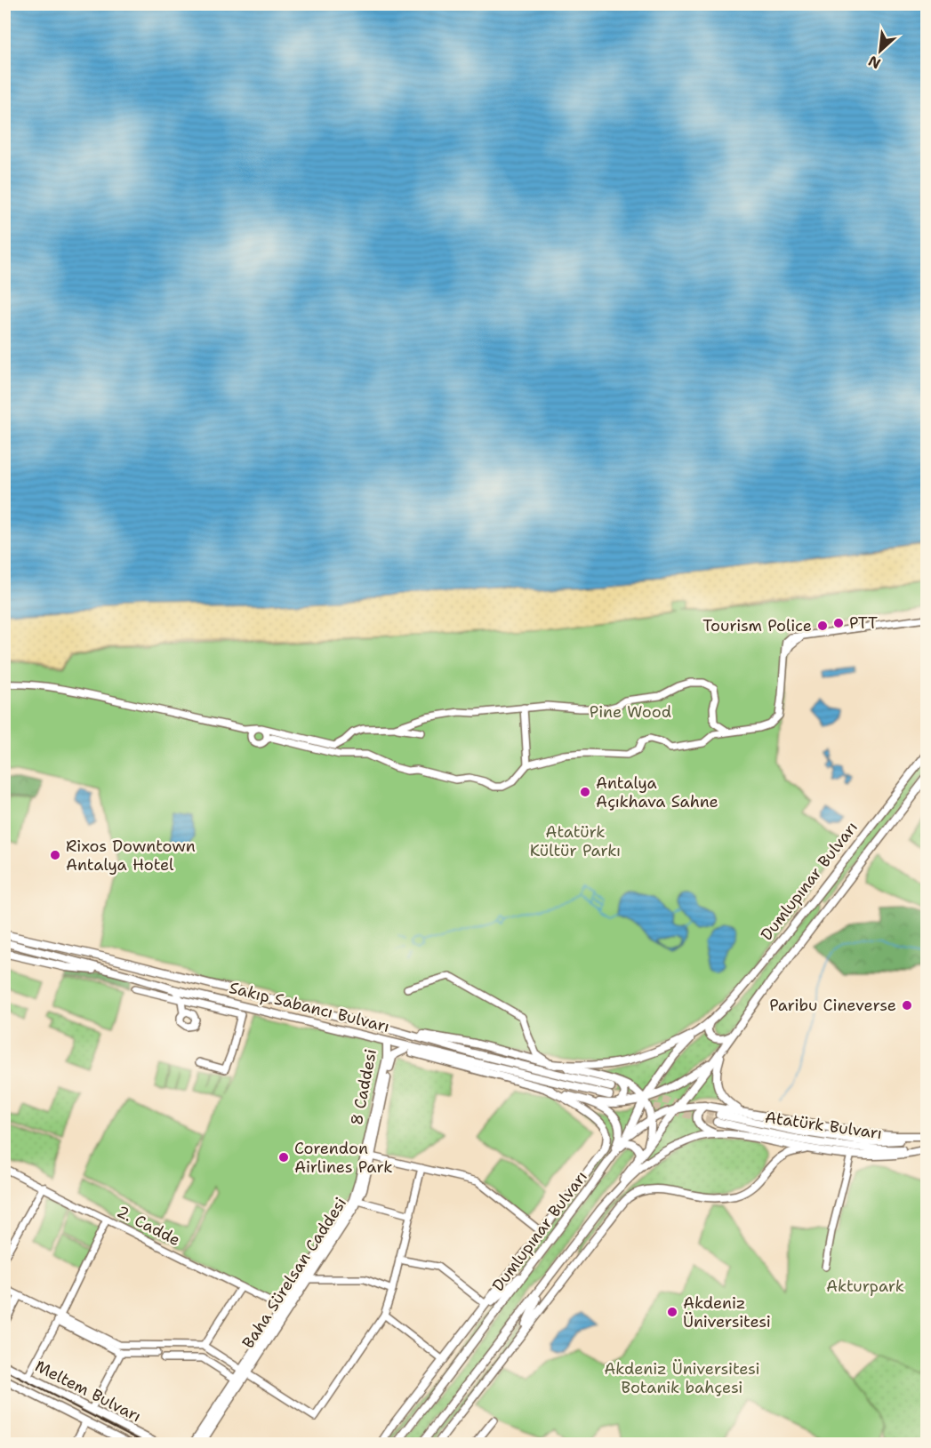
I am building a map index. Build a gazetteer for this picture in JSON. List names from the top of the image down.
{
  "streets": {
    "main road": [
      "Dumlupınar Bulvarı",
      "Sakıp Sabancı Bulvarı",
      "8 Caddesi",
      "Atatürk Bulvarı",
      "Baha Sürelsan Caddesi",
      "Meltem Bulvarı"
    ],
    "street": ["2. Cadde"]
  },
  "crossings": [
    ["Sakıp Sabancı Bulvarı", "8 Caddesi"],
    ["8 Caddesi", "2. Cadde"],
    ["8 Caddesi", "Baha Sürelsan Caddesi"],
    ["2. Cadde", "Baha Sürelsan Caddesi"]
  ],
  "parks": [
    "Pine Wood",
    "Atatürk Kültür Parkı",
    "Akturpark",
    "Akdeniz Üniversitesi Botanik bahçesi"
  ],
  "places": [
    "PTT",
    "Tourism Police",
    "Antalya Açıkhava Sahne",
    "Rixos Downtown Antalya Hotel",
    "Paribu Cineverse",
    "Corendon Airlines Park",
    "Akdeniz Üniversitesi"
  ],
  "north": "bottom left"
}
